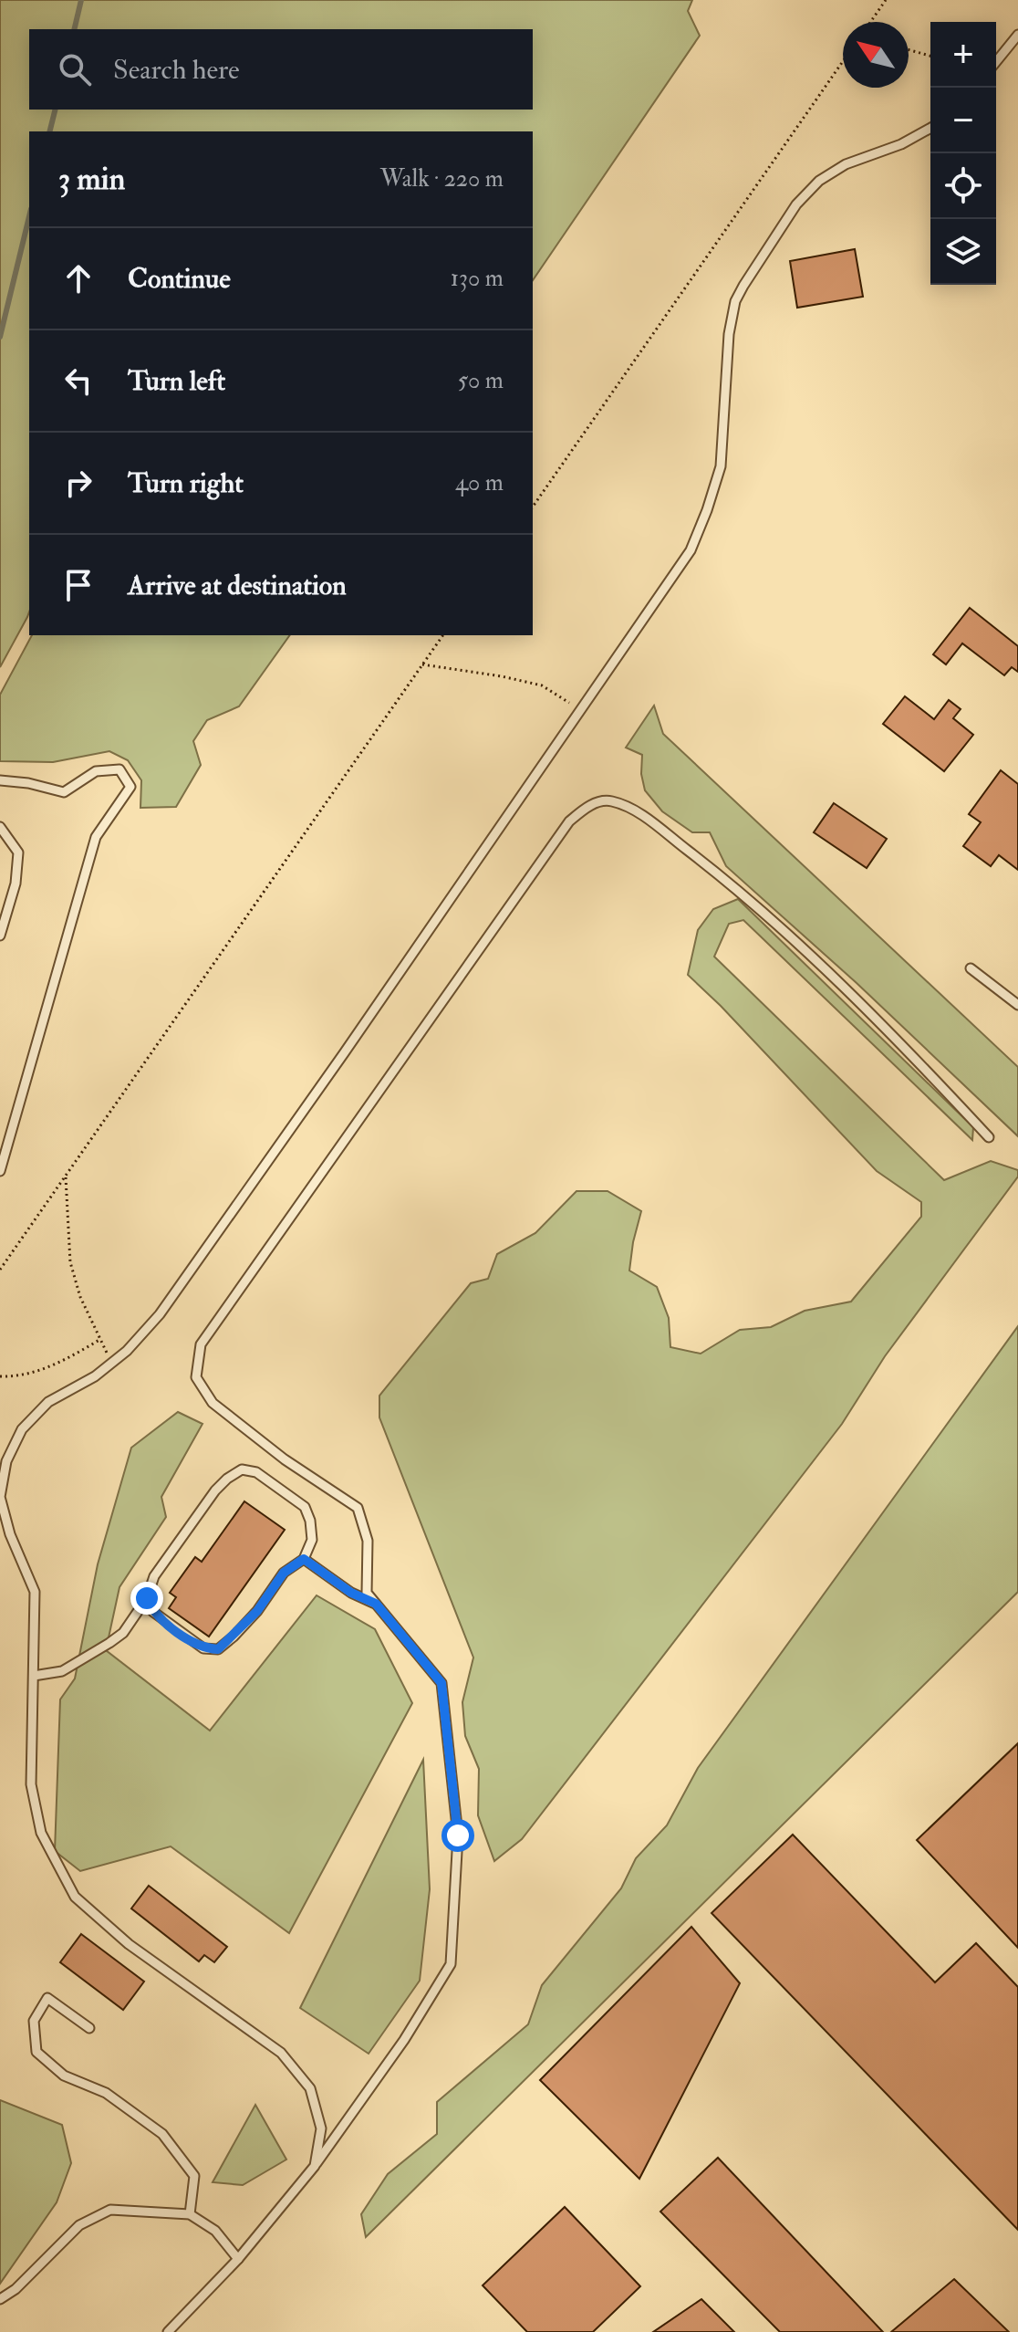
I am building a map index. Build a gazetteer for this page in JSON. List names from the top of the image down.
{
  "north": "top left",
  "page": {
    "map_buttons": ["+", "−"],
    "search": "Search here",
    "heading": ["3 min", "Walk · 220 m"],
    "list": [
      ["Continue", "130 m"],
      ["Turn left", "50 m"],
      ["Turn right", "40 m"],
      "Arrive at destination"
    ]
  }
}
